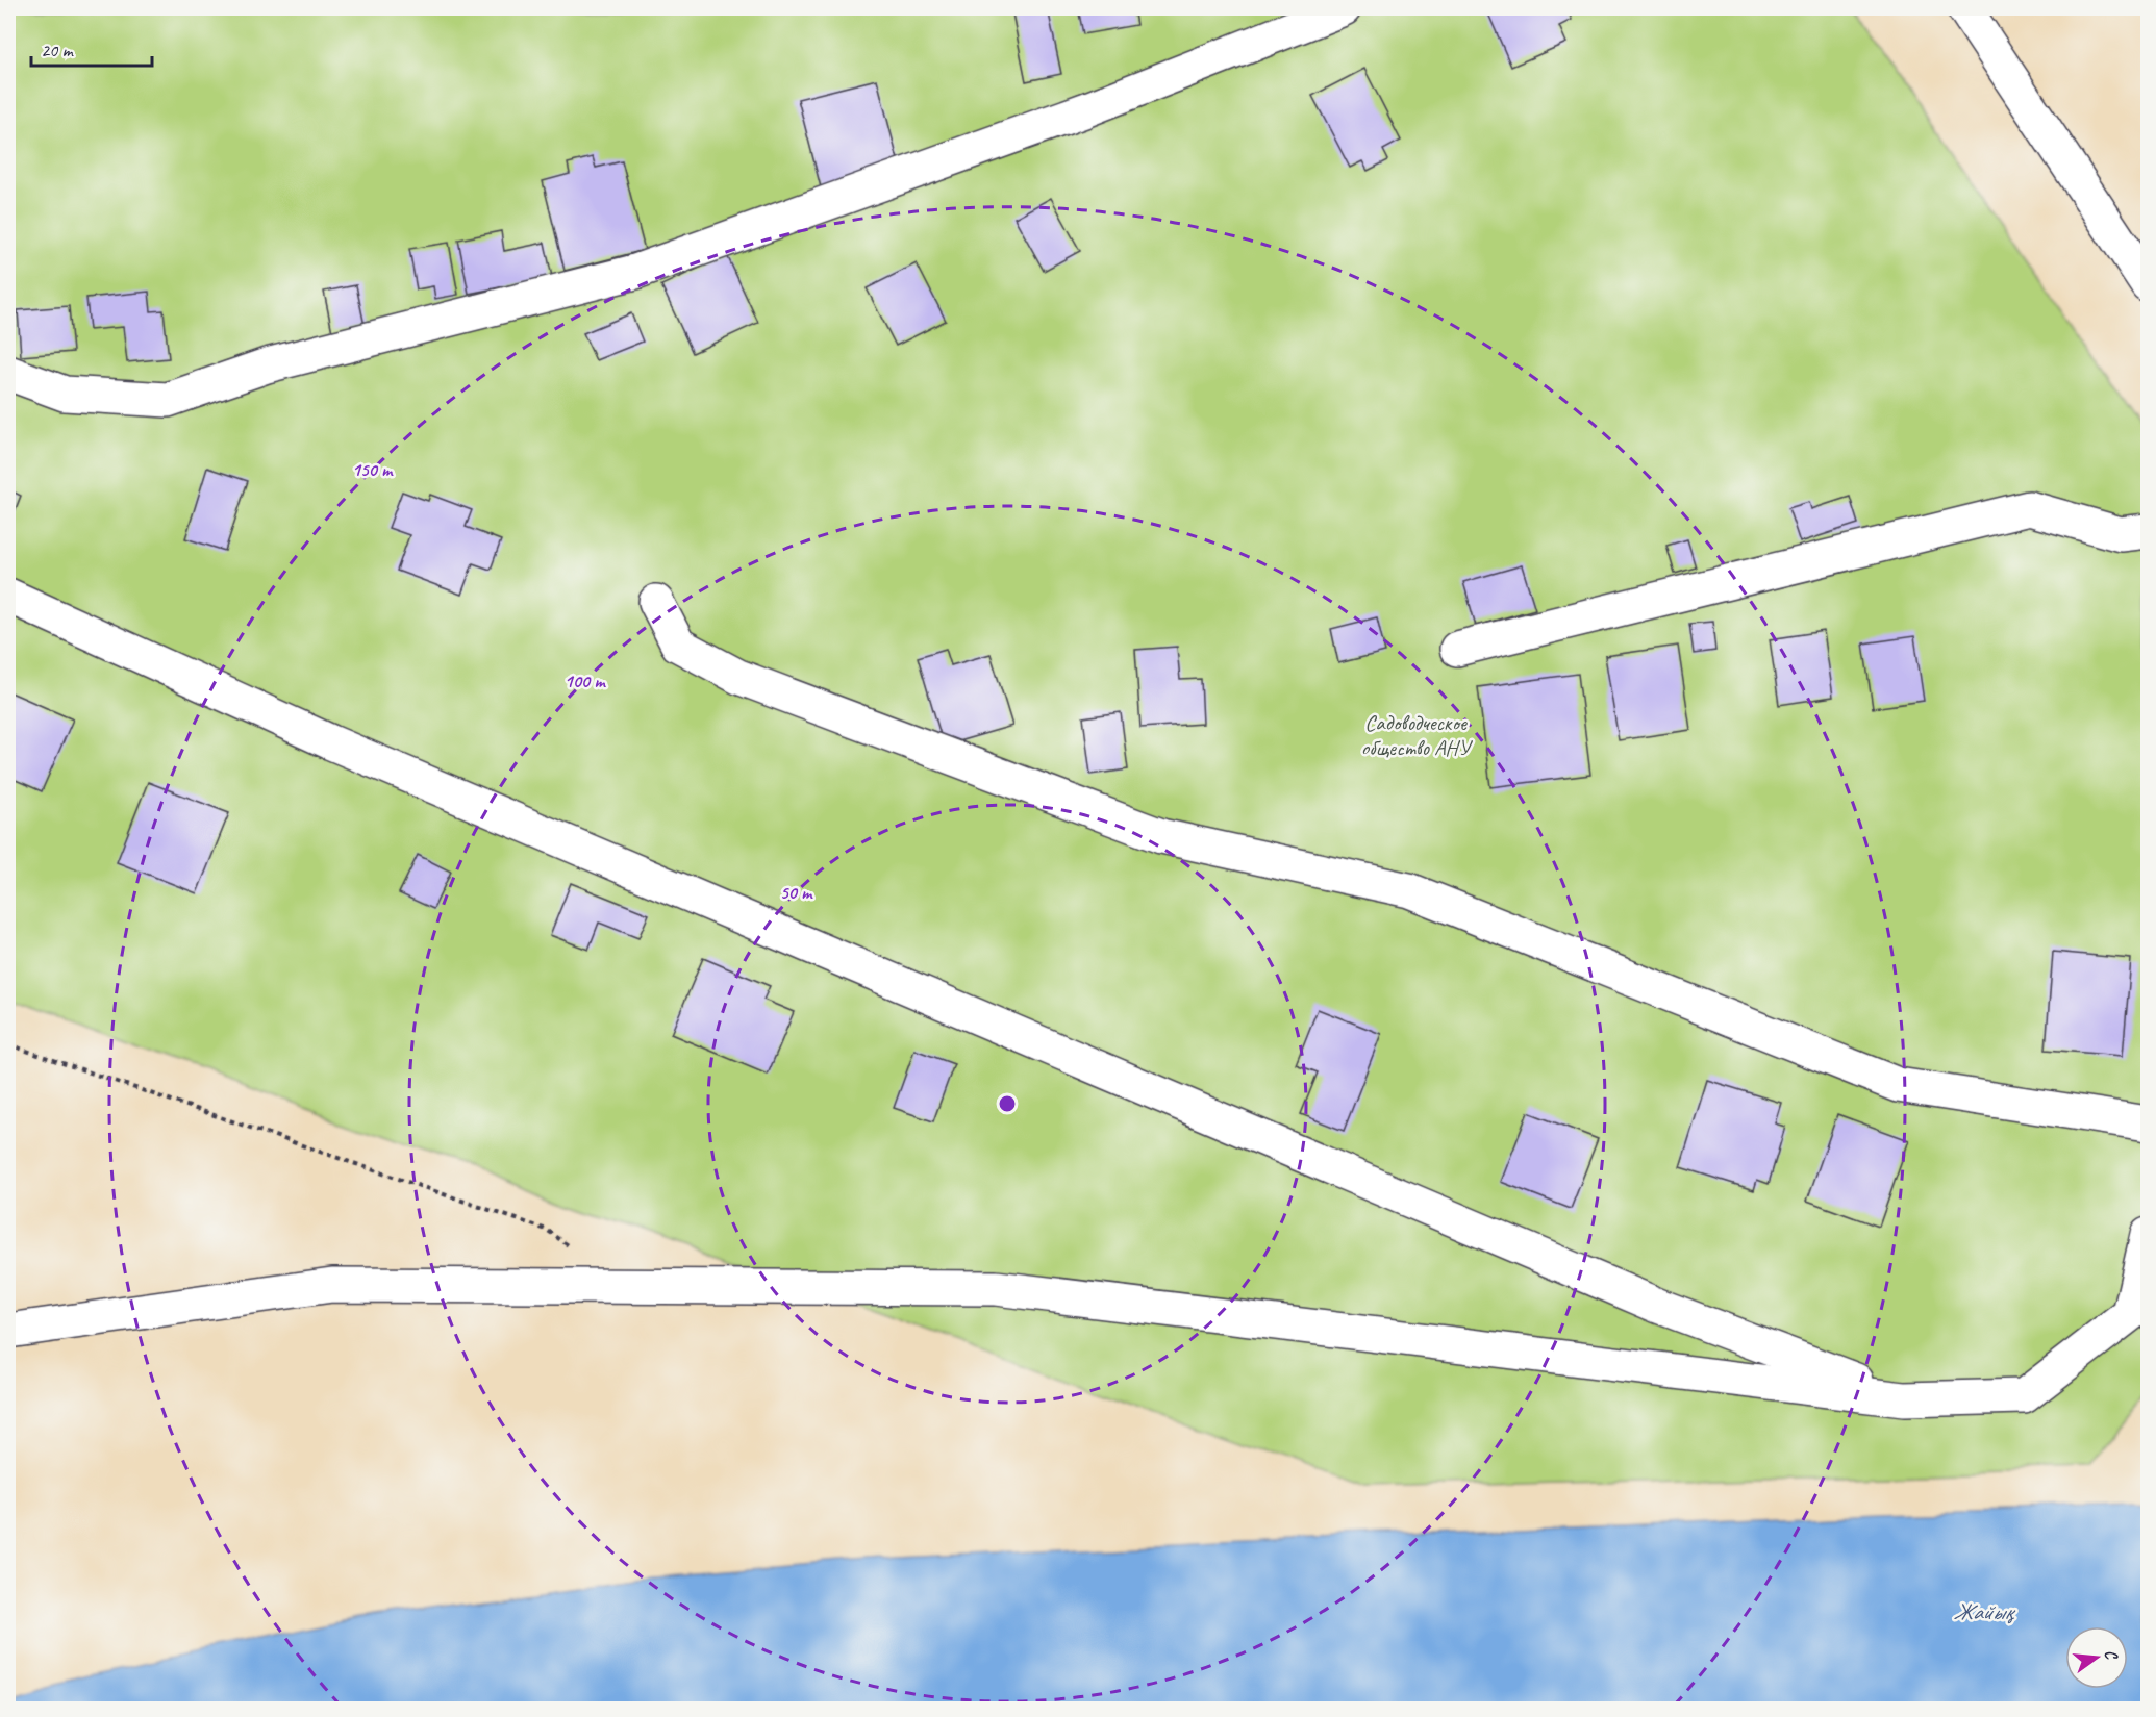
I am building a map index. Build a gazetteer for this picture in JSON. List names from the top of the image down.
{
  "water": ["Жайық"],
  "parks": ["Садоводческое общество АНУ"],
  "scale_bar": "20 m",
  "north": "right",
  "rings": ["150 m", "100 m", "50 m"]
}
